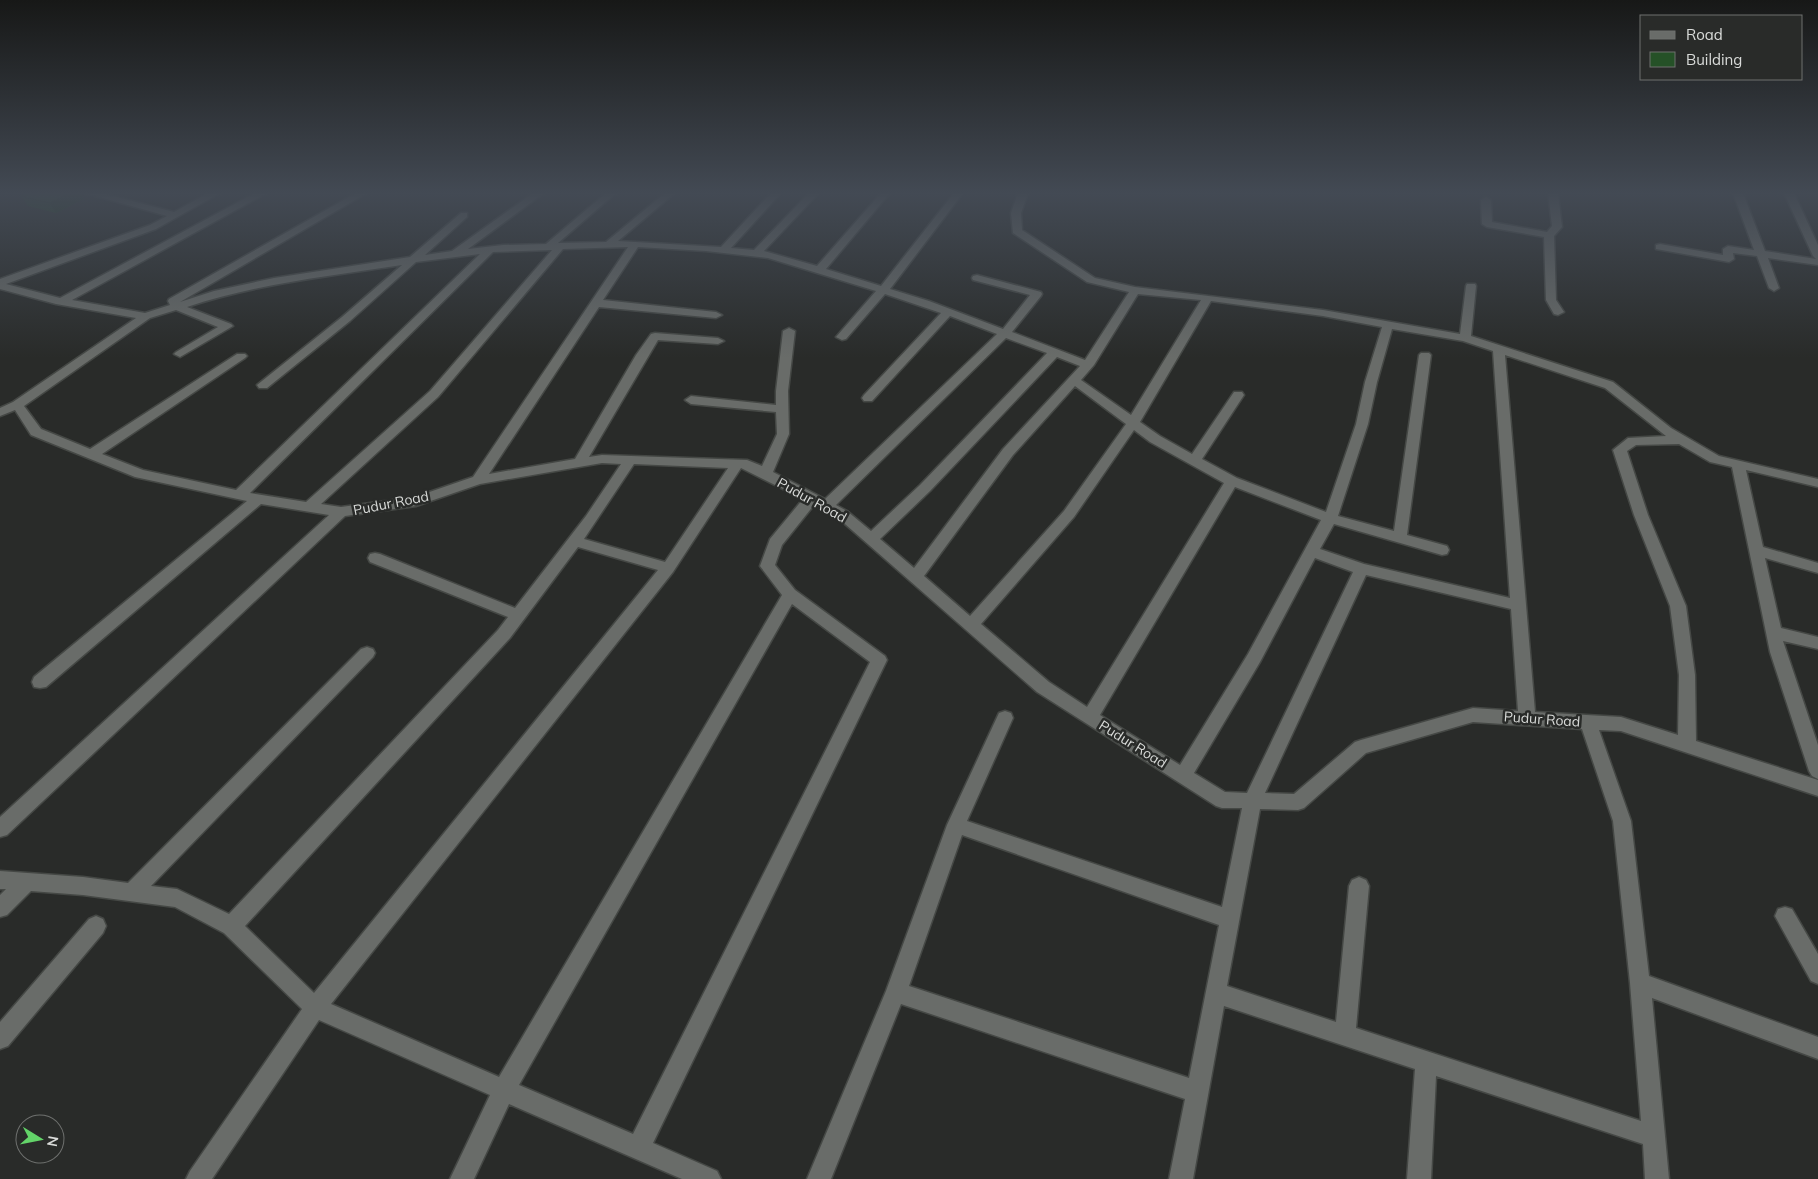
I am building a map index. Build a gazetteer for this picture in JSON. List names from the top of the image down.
{
  "streets": {
    "street": ["Pudur Road"]
  },
  "legend": ["Road", "Building"],
  "north": "right"
}
